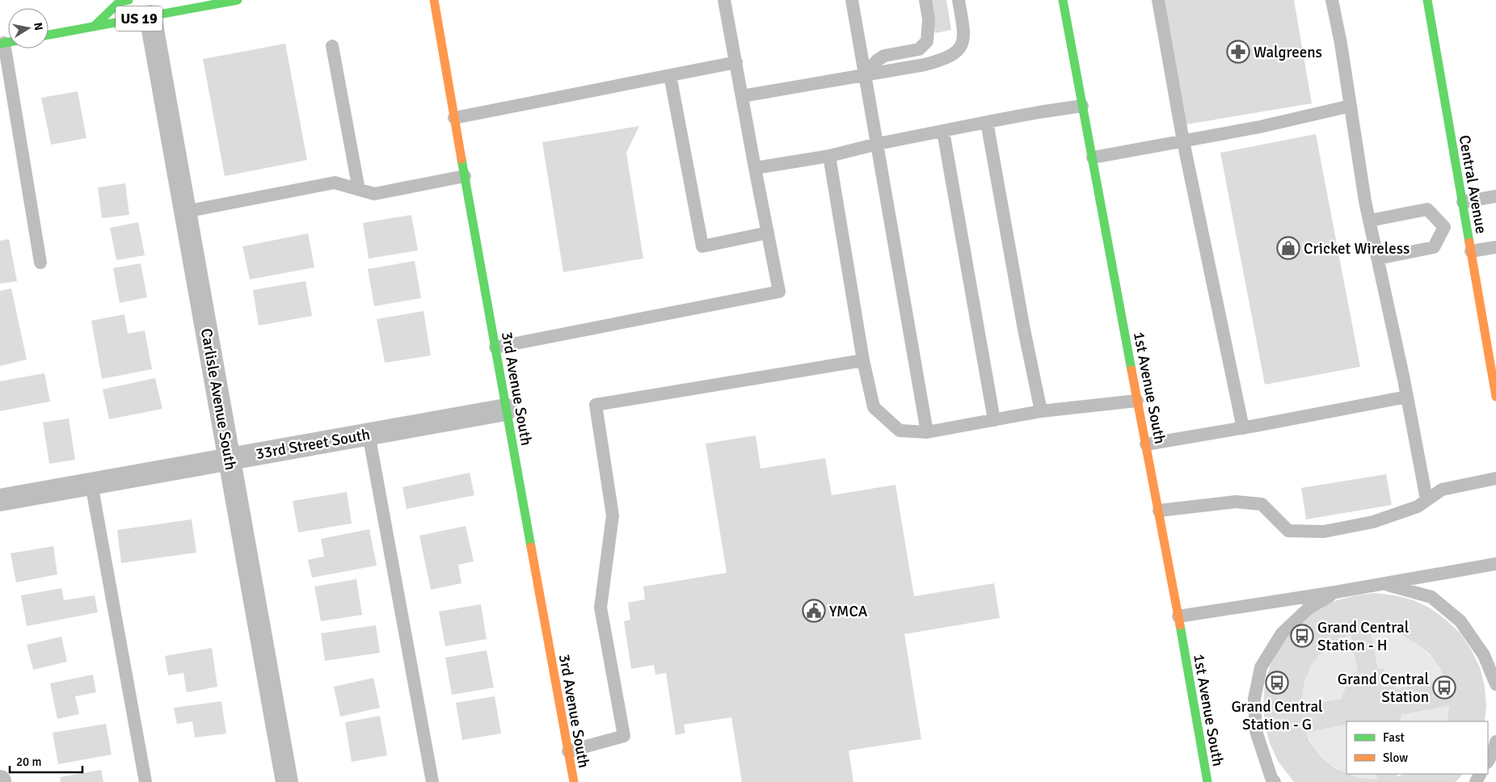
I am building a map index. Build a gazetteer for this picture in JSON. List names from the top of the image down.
{
  "streets": {
    "main road": [
      "US 19",
      "Central Avenue",
      "1st Avenue South",
      "3rd Avenue South"
    ],
    "street": ["Carlisle Avenue South", "33rd Street South"]
  },
  "crossings": [
    ["US 19", "Carlisle Avenue South"],
    ["3rd Avenue South", "33rd Street South"],
    ["Carlisle Avenue South", "33rd Street South"]
  ],
  "places": {
    "pharmacy": ["Walgreens"],
    "shop": ["Cricket Wireless"],
    "public building": ["YMCA"],
    "bus stop": ["Grand Central Station - H", "Grand Central Station - G", "Grand Central Station"]
  },
  "legend": ["Fast", "Slow"],
  "scale_bar": "20 m",
  "north": "right"
}
